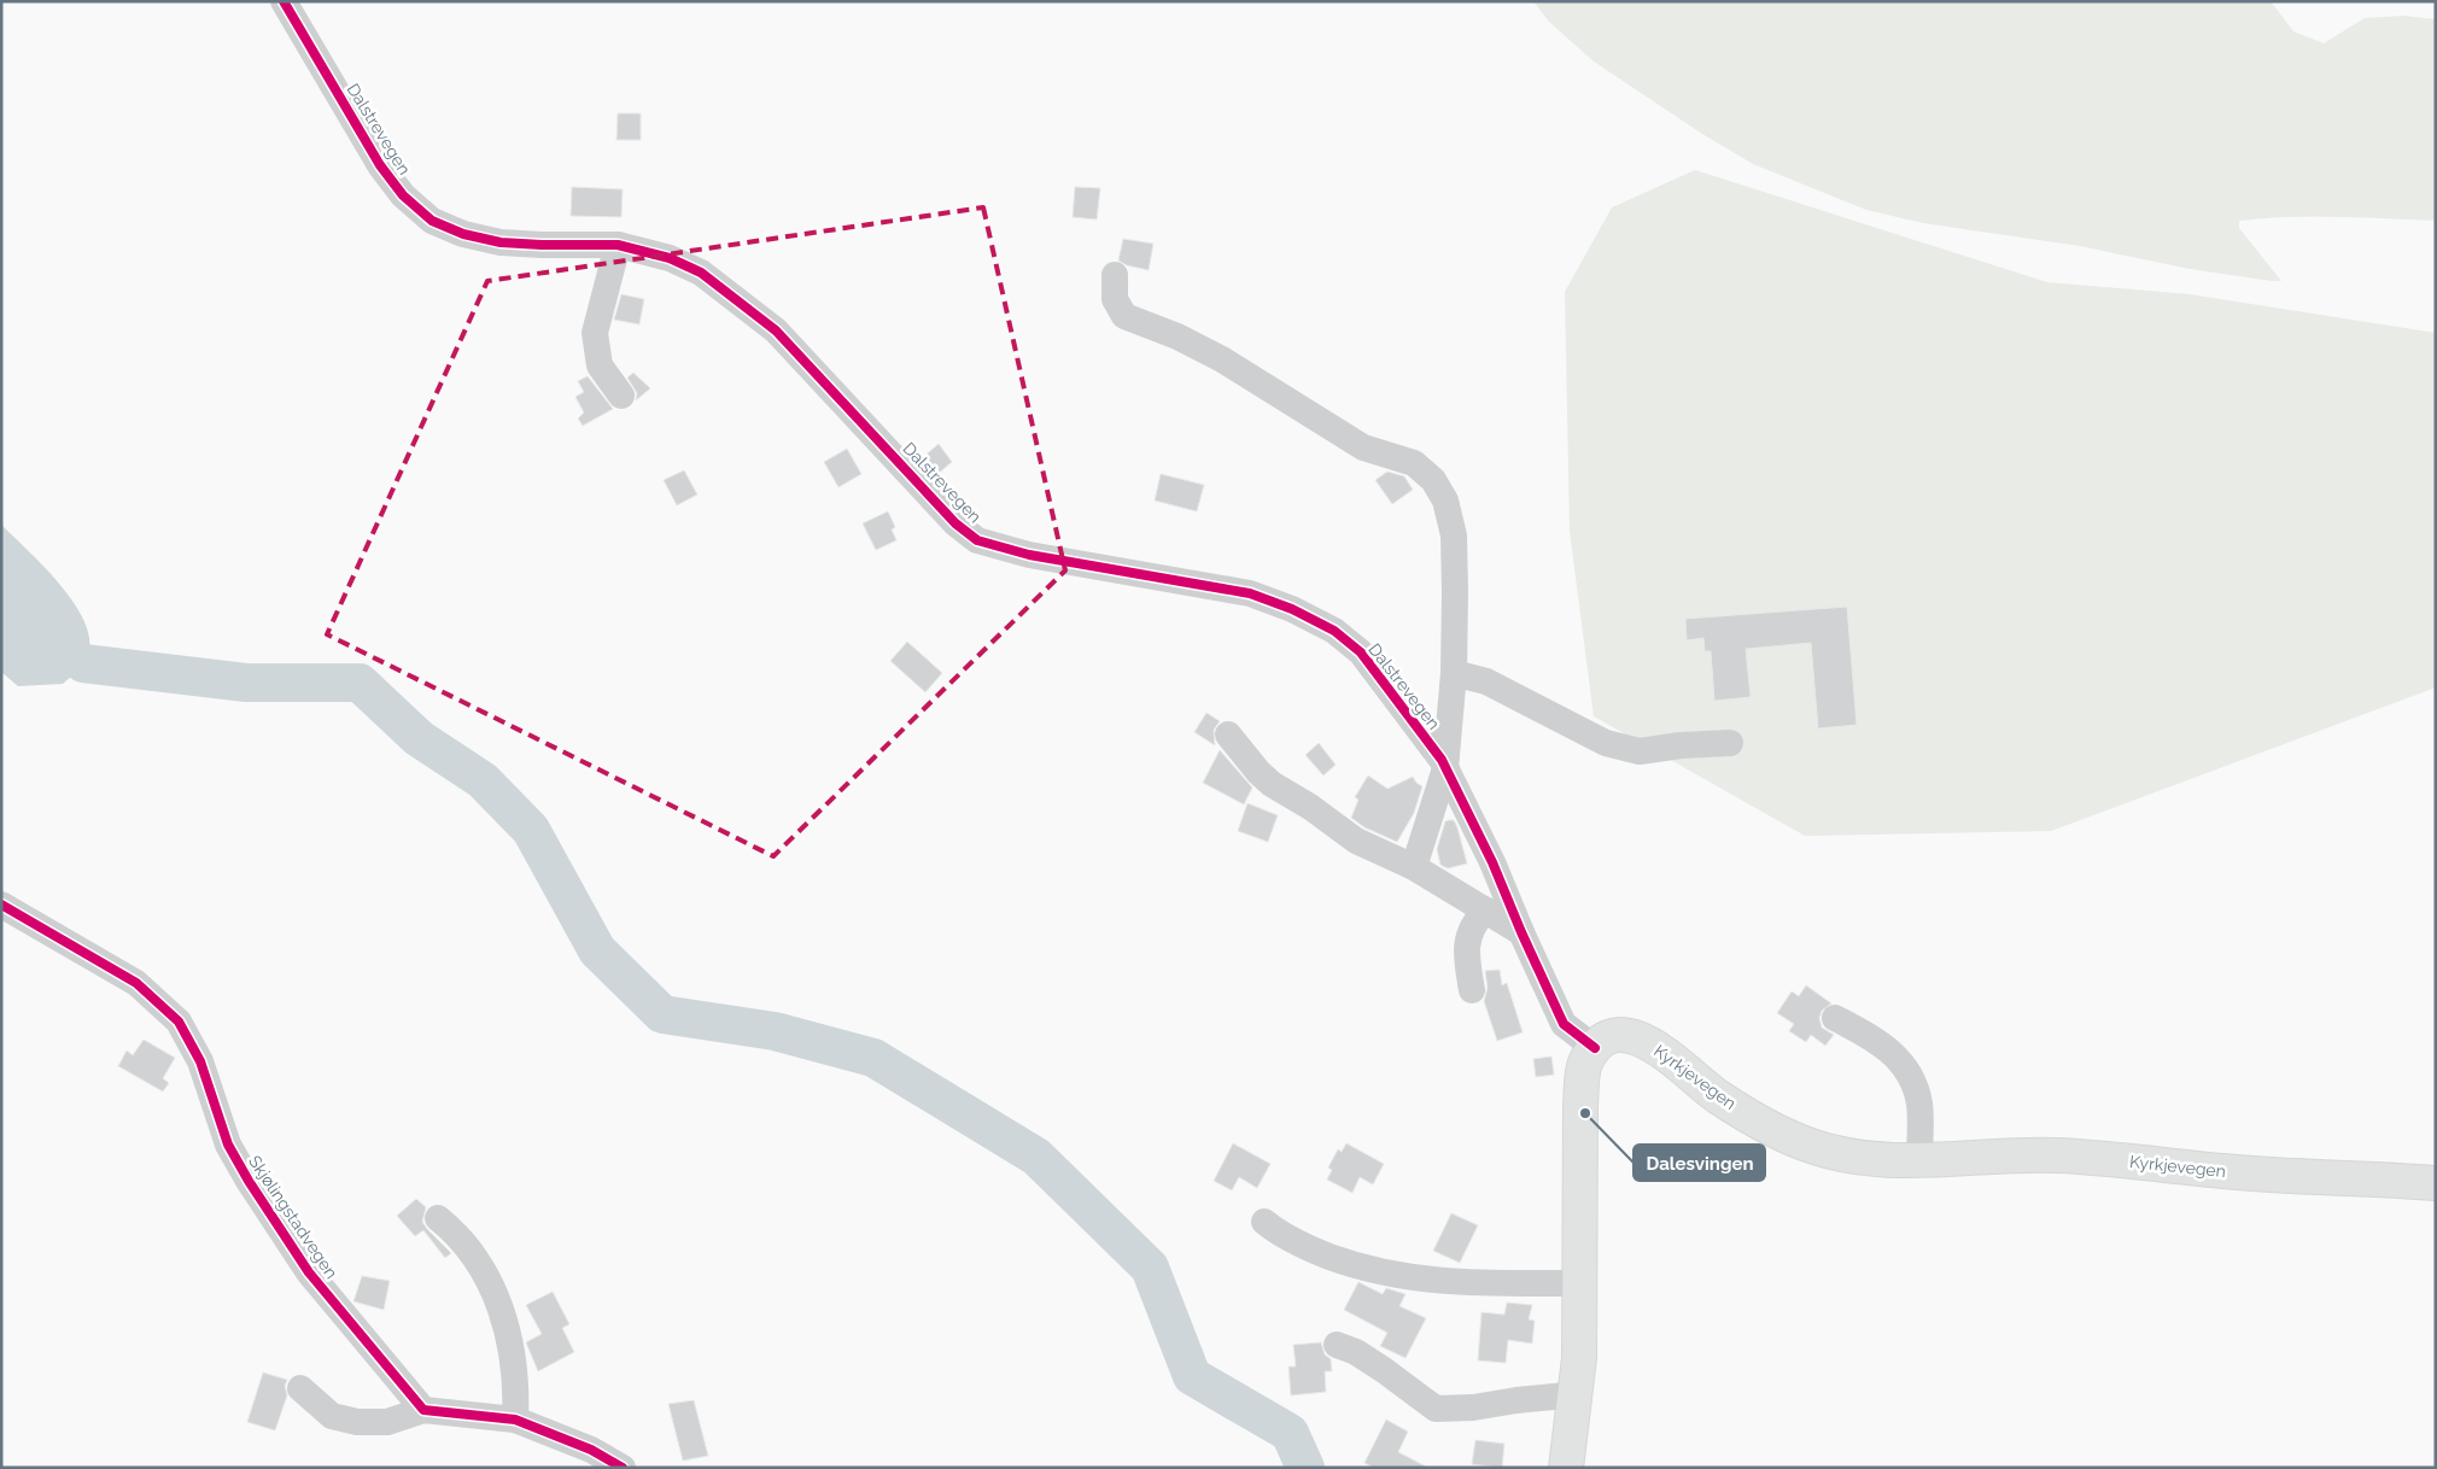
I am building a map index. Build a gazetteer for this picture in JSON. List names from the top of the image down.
{
  "streets": {
    "main road": ["Kyrkjevegen"],
    "street": ["Dalstrevegen", "Skjølingstadvegen"]
  },
  "crossings": [
    ["Dalstrevegen", "Kyrkjevegen"]
  ],
  "places": ["Dalesvingen"]
}
